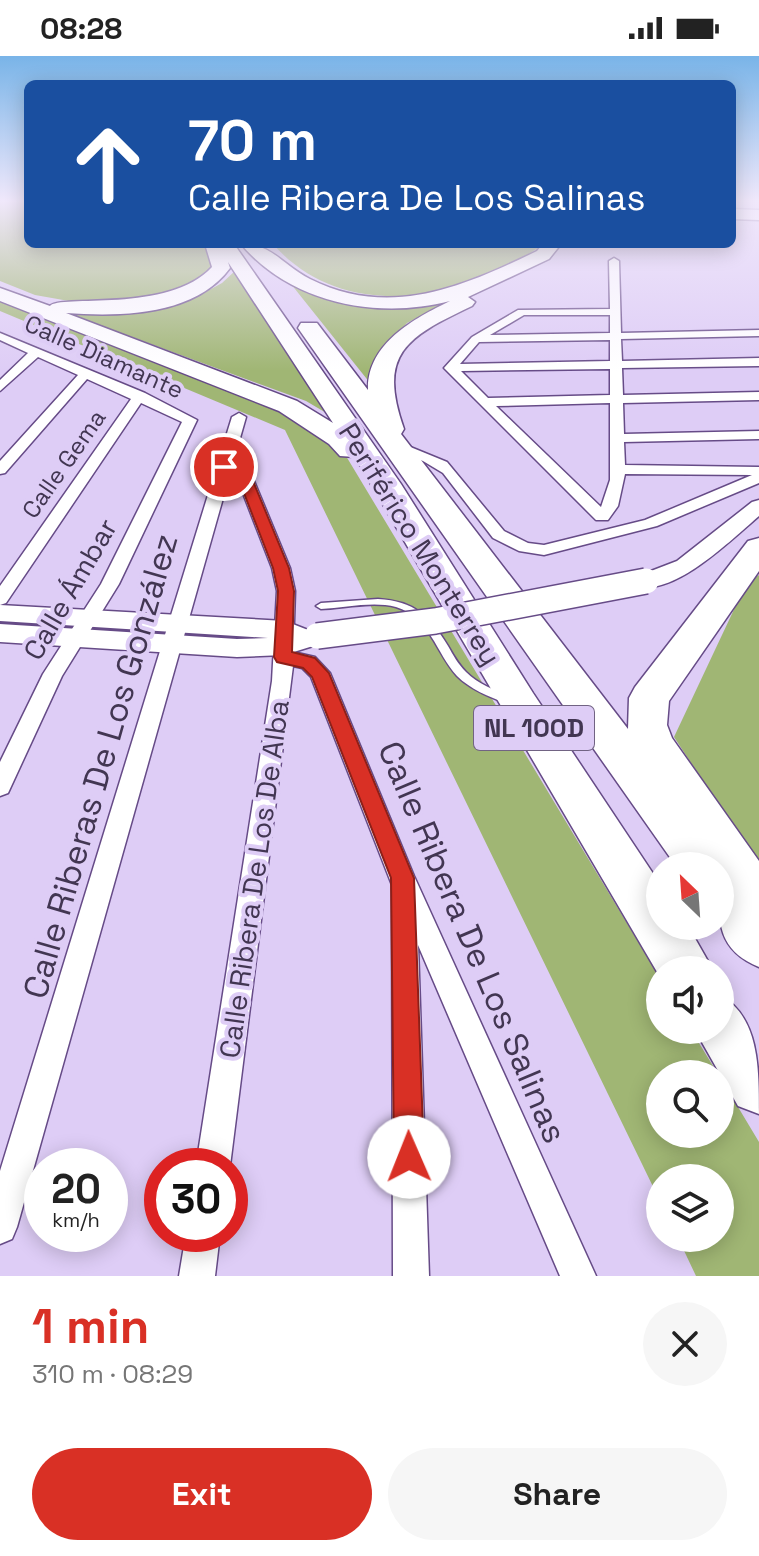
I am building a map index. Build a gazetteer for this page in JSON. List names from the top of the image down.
{
  "streets": {
    "highway": ["Periférico Monterrey", "NL 100D"],
    "street": [
      "Calle Diamante",
      "Calle Gema",
      "Calle Ámbar",
      "Calle Riberas De Los González",
      "Calle Ribera De Los De Alba",
      "Calle Ribera De Los Salinas"
    ]
  },
  "crossings": [
    ["Calle Diamante", "Calle Gema"],
    ["Calle Diamante", "Calle Ámbar"],
    ["Calle Riberas De Los González", "Calle Ribera De Los De Alba"],
    ["Calle Ribera De Los De Alba", "Calle Ribera De Los Salinas"]
  ],
  "north": "top left",
  "page": {
    "status": "08:28",
    "turn": ["70 m", "Calle Ribera De Los Salinas"],
    "speed": "20 km/h",
    "limit": "30",
    "heading": ["1 min", "310 m · 08:29"],
    "buttons": ["Exit", "Share"]
  }
}
